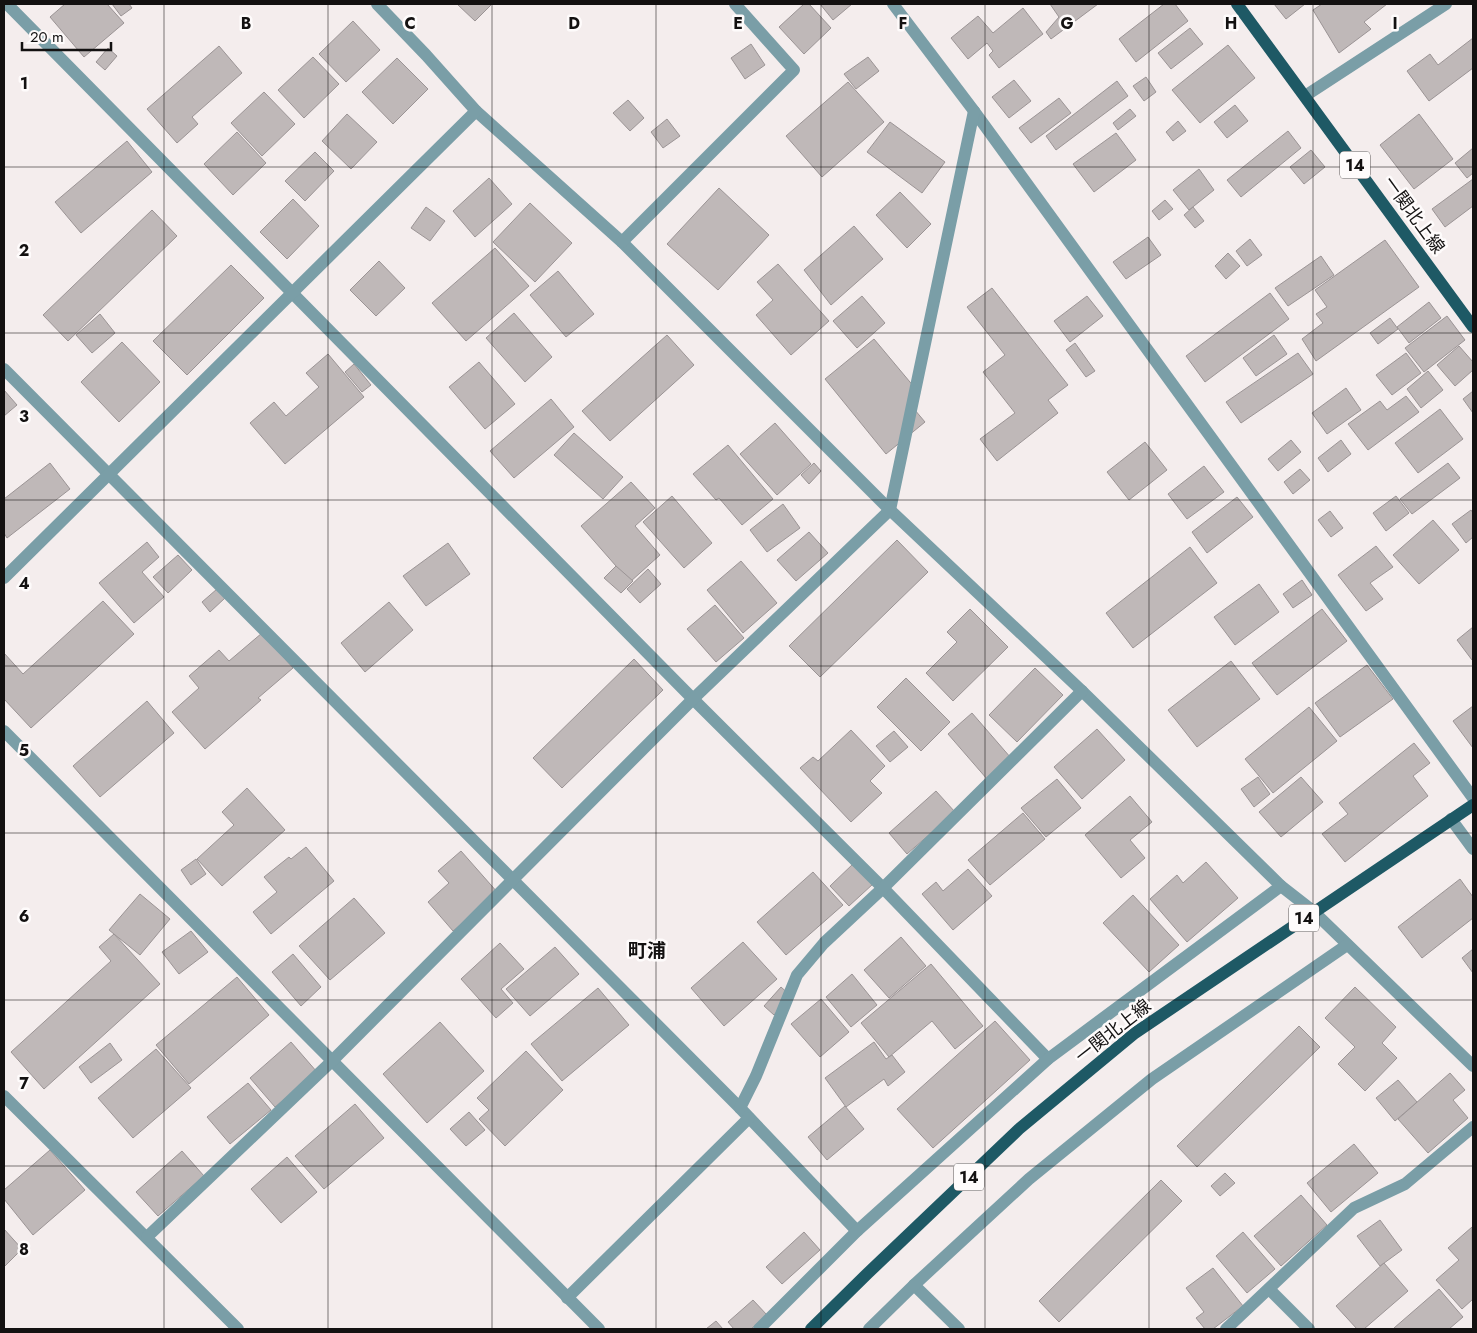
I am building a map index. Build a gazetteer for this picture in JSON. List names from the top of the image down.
{
  "streets": {
    "main road": ["14", "一関北上線"]
  },
  "districts": ["町浦"],
  "scale_bar": "20 m",
  "grid": {
    "columns": [
      "B",
      "C",
      "D",
      "E",
      "F",
      "G",
      "H",
      "I"
    ],
    "rows": [
      "1",
      "2",
      "3",
      "4",
      "5",
      "6",
      "7",
      "8"
    ]
  }
}
